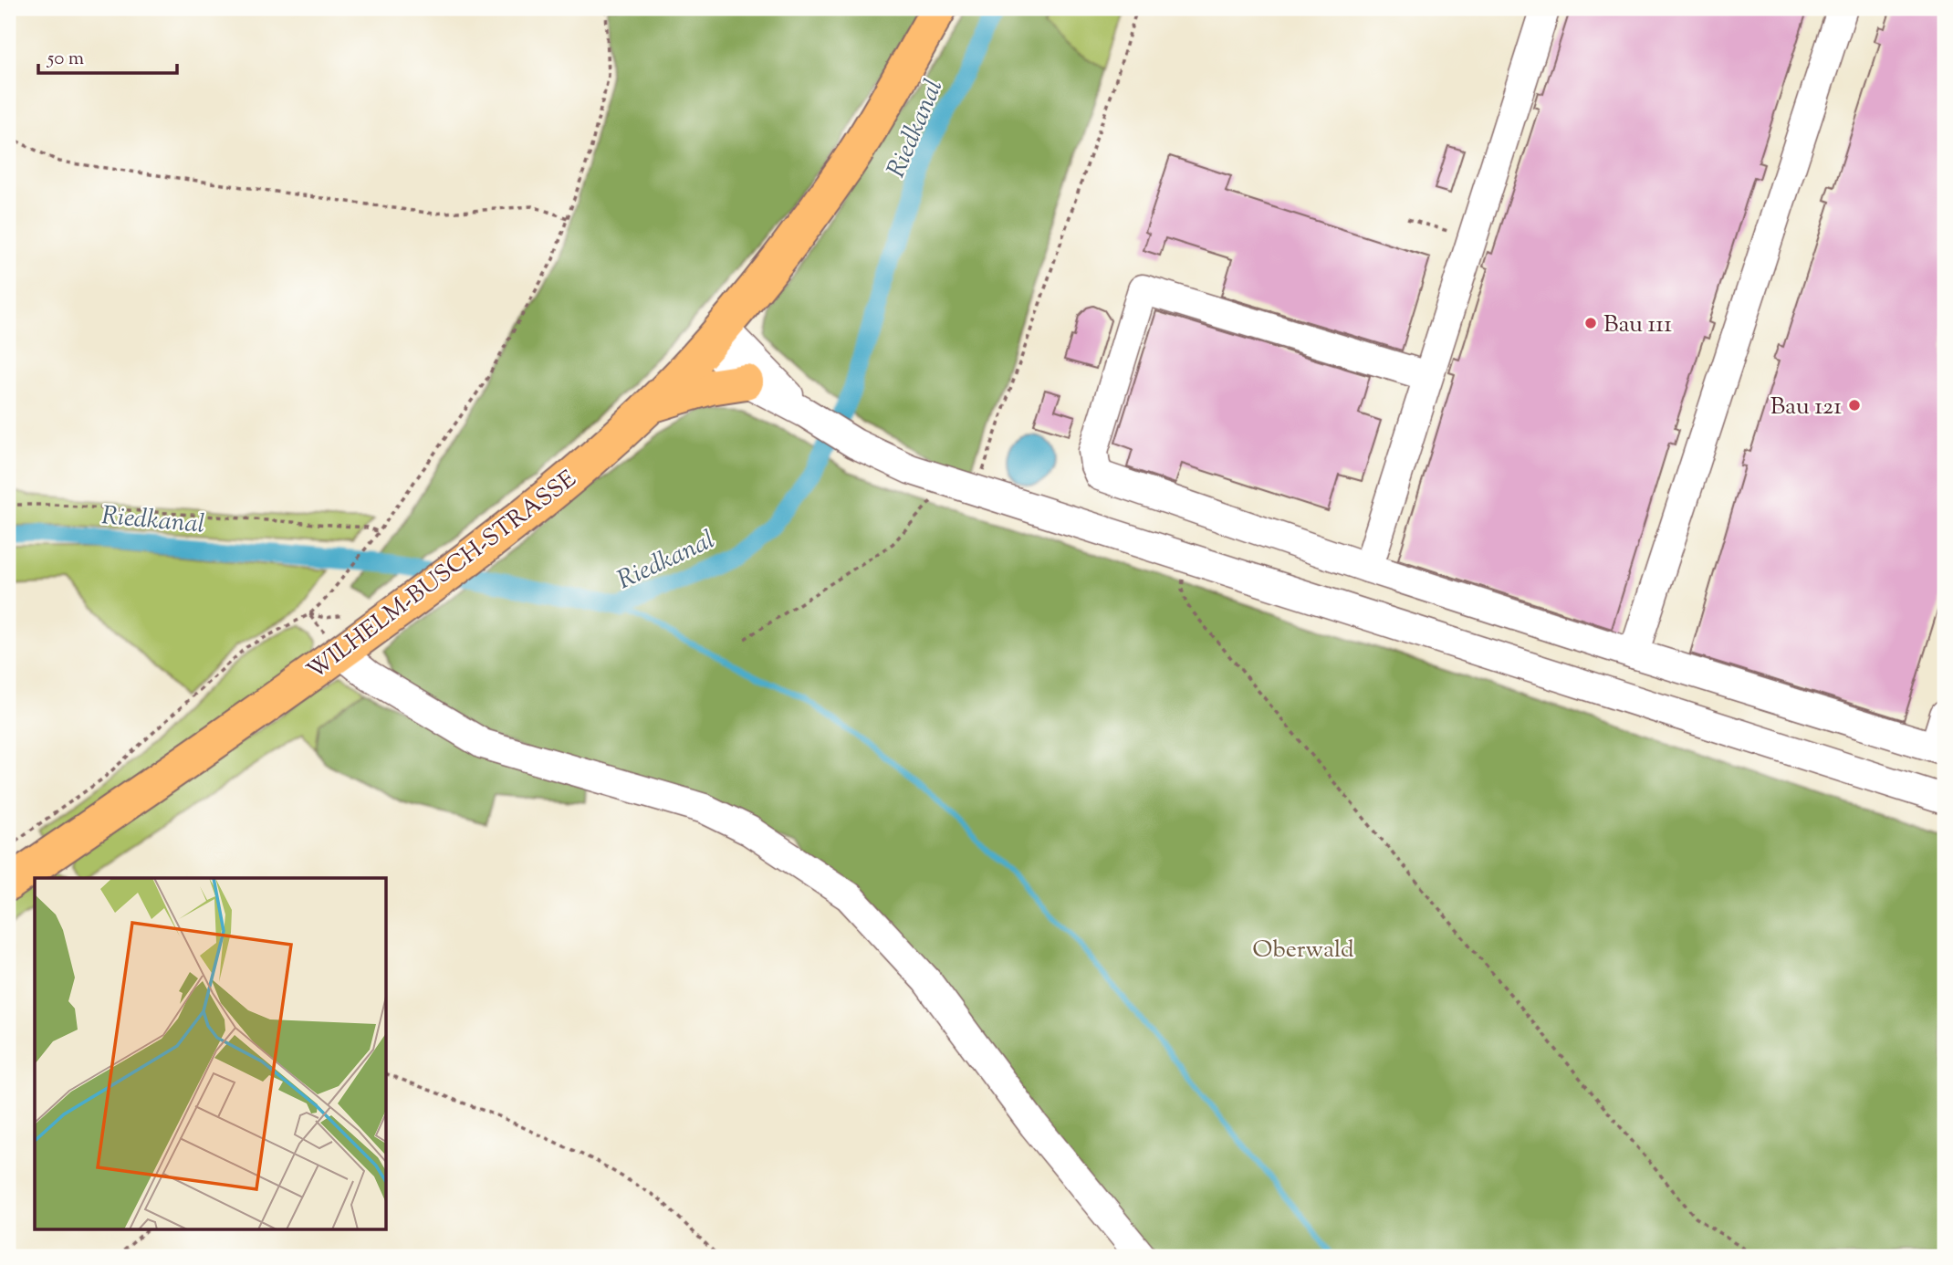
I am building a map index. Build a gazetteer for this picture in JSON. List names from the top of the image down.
{
  "streets": {
    "main road": ["WILHELM-BUSCH-STRASSE"]
  },
  "water": ["Riedkanal"],
  "parks": ["Oberwald"],
  "places": ["Bau 111", "Bau 121"],
  "scale_bar": "50 m"
}
